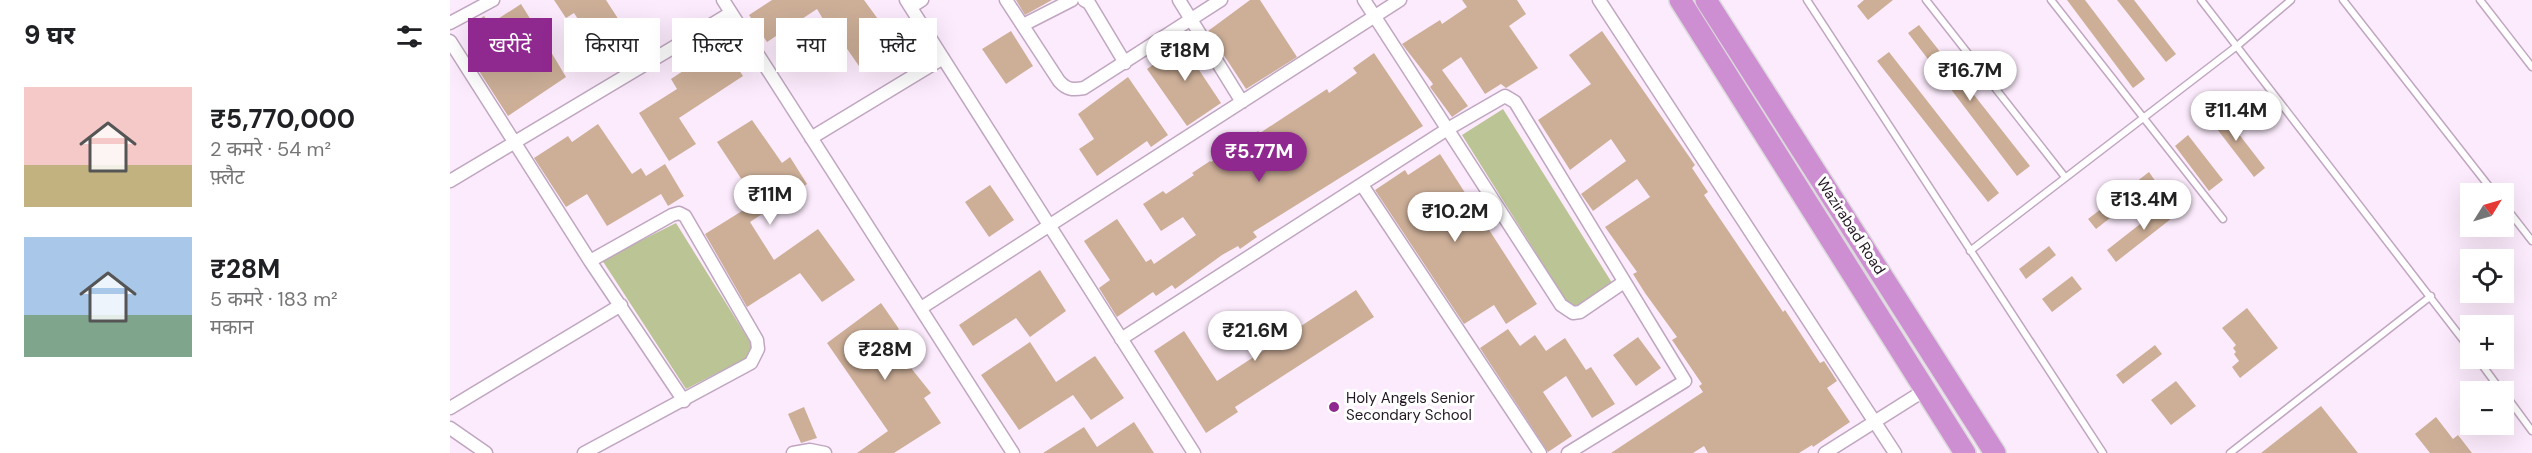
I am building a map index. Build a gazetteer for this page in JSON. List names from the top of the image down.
{
  "streets": {
    "highway": ["Wazirabad Road"]
  },
  "places": ["Holy Angels Senior Secondary School"],
  "north": "top right",
  "page": {
    "heading": "9 घर",
    "chip": [
      "खरीदें",
      "किराया",
      "फ़िल्टर",
      "नया",
      "फ़्लैट"
    ],
    "price": [
      "₹18M",
      "₹16.7M",
      "₹11.4M",
      "₹5.77M",
      "₹11M",
      "₹13.4M",
      "₹10.2M",
      "₹21.6M",
      "₹28M"
    ],
    "list": [
      {
        "name": "₹5,770,000",
        "note": "2 कमरे · 54 m² · फ़्लैट"
      },
      {
        "name": "₹28M",
        "note": "5 कमरे · 183 m² · मकान"
      }
    ],
    "map_buttons": ["+", "−"]
  }
}
